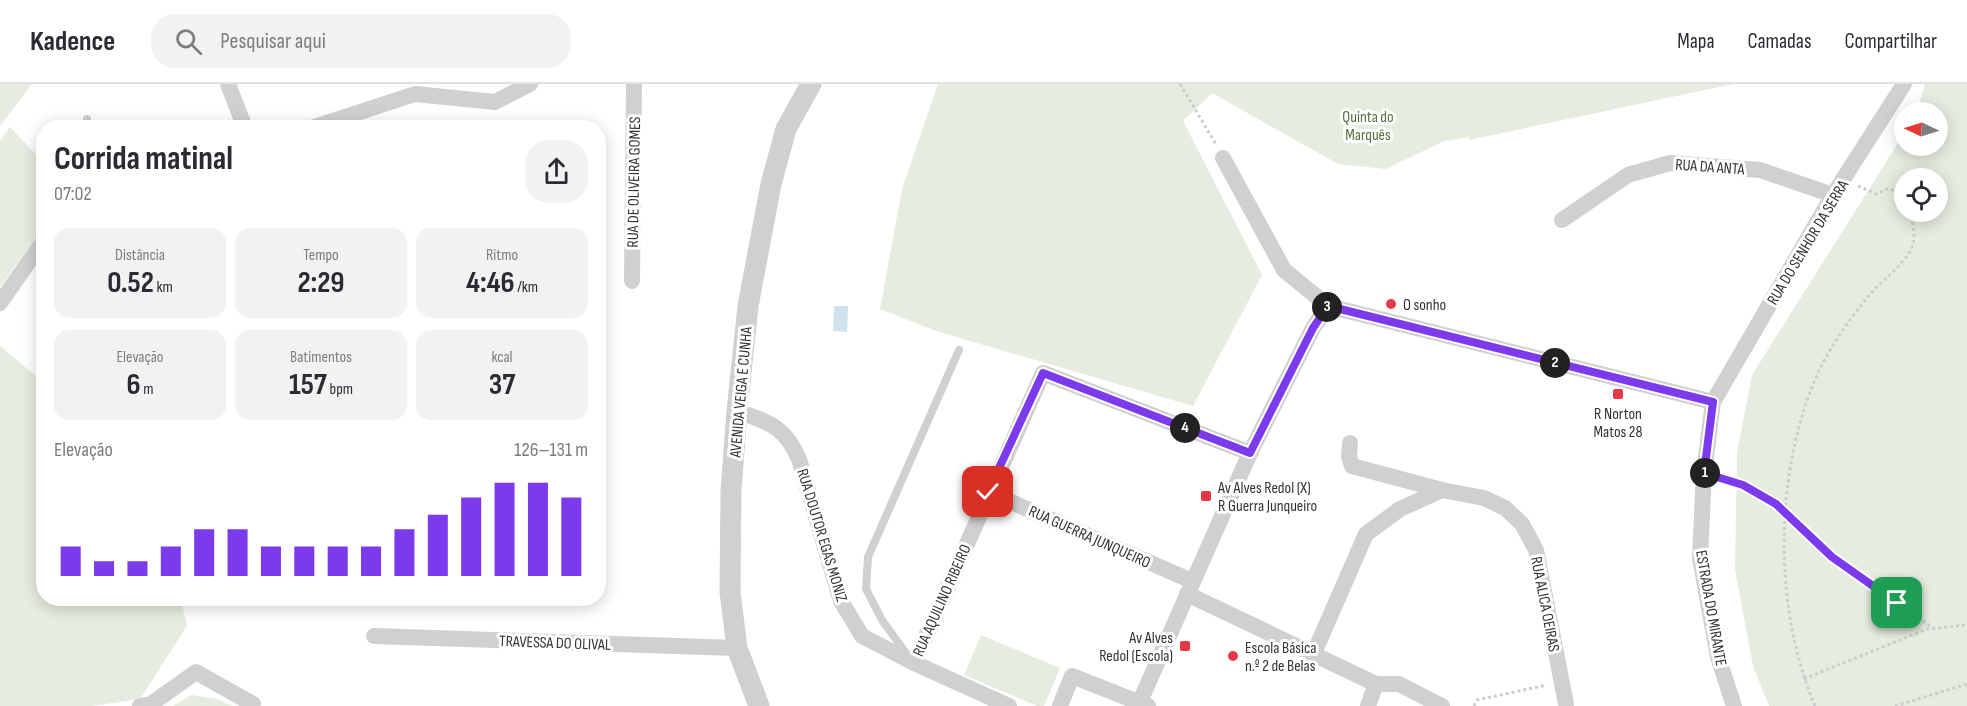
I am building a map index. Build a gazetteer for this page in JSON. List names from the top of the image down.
{
  "streets": {
    "street": [
      "RUA DA ANTA",
      "RUA DE OLIVEIRA GOMES",
      "RUA DO SENHOR DA SERRA",
      "AVENIDA VEIGA E CUNHA",
      "RUA DOUTOR EGAS MONIZ",
      "RUA GUERRA JUNQUEIRO",
      "RUA AQUILINO RIBEIRO",
      "RUA ALICA OEIRAS",
      "ESTRADA DO MIRANTE",
      "TRAVESSA DO OLIVAL"
    ]
  },
  "crossings": [
    ["RUA DA ANTA", "RUA DO SENHOR DA SERRA"],
    ["RUA DO SENHOR DA SERRA", "ESTRADA DO MIRANTE"],
    ["AVENIDA VEIGA E CUNHA", "RUA DOUTOR EGAS MONIZ"],
    ["AVENIDA VEIGA E CUNHA", "TRAVESSA DO OLIVAL"],
    ["RUA DOUTOR EGAS MONIZ", "RUA AQUILINO RIBEIRO"],
    ["RUA GUERRA JUNQUEIRO", "RUA AQUILINO RIBEIRO"]
  ],
  "parks": ["Quinta do Marquês"],
  "places": {
    "other": ["O sonho", "Escola Básica n.º 2 de Belas"],
    "transit": ["R Norton Matos 28", "Av Alves Redol (X) R Guerra Junqueiro", "Av Alves Redol (Escola)"]
  },
  "north": "left",
  "page": {
    "header": "Kadence",
    "search": "Pesquisar aqui",
    "nav": ["Mapa", "Camadas", "Compartilhar"],
    "heading": ["Corrida matinal", "07:02"],
    "stats": [
      ["Distância", "0.52 km"],
      ["Tempo", "2:29"],
      ["Ritmo", "4:46 /km"],
      ["Elevação", "6 m"],
      ["Batimentos", "157 bpm"],
      ["kcal", "37"]
    ],
    "pins": [
      "3",
      "2",
      "4",
      "1"
    ],
    "chart": ["Elevação", "126–131 m"]
  }
}
